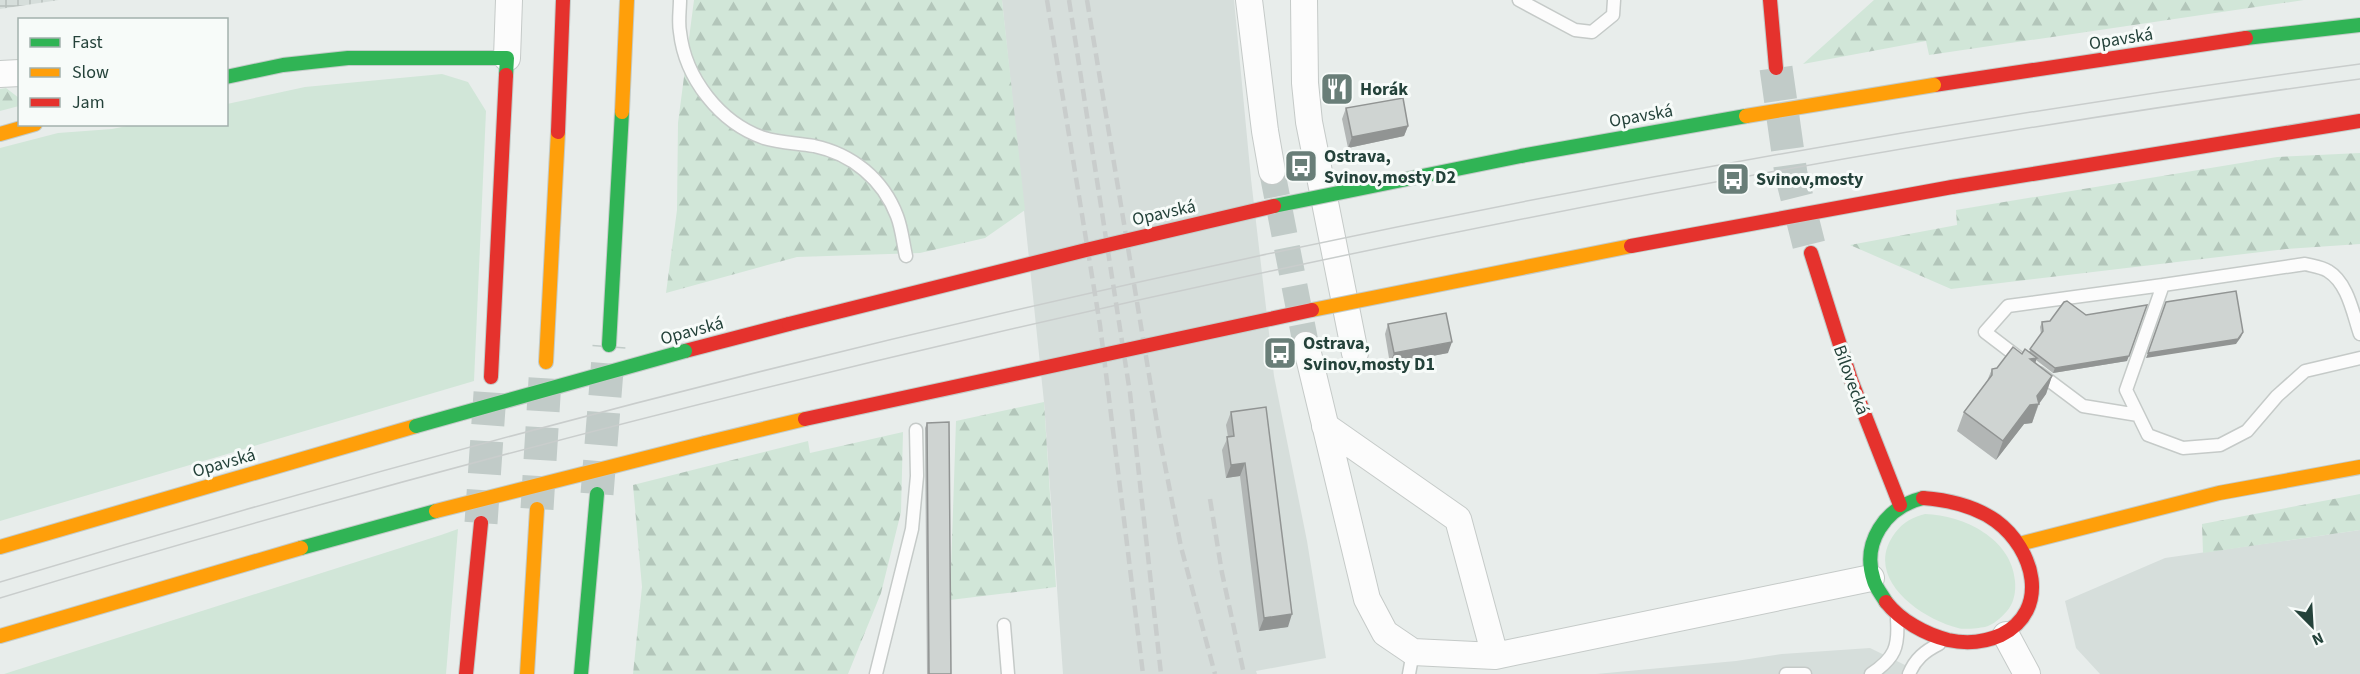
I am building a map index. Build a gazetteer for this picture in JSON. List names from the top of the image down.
{
  "streets": {
    "main road": ["Opavská", "Bílovecká"]
  },
  "places": {
    "restaurant": ["Horák"],
    "bus stop": ["Ostrava, Svinov,mosty D2", "Svinov,mosty", "Ostrava, Svinov,mosty D1"]
  },
  "legend": ["Fast", "Slow", "Jam"],
  "north": "bottom right"
}
